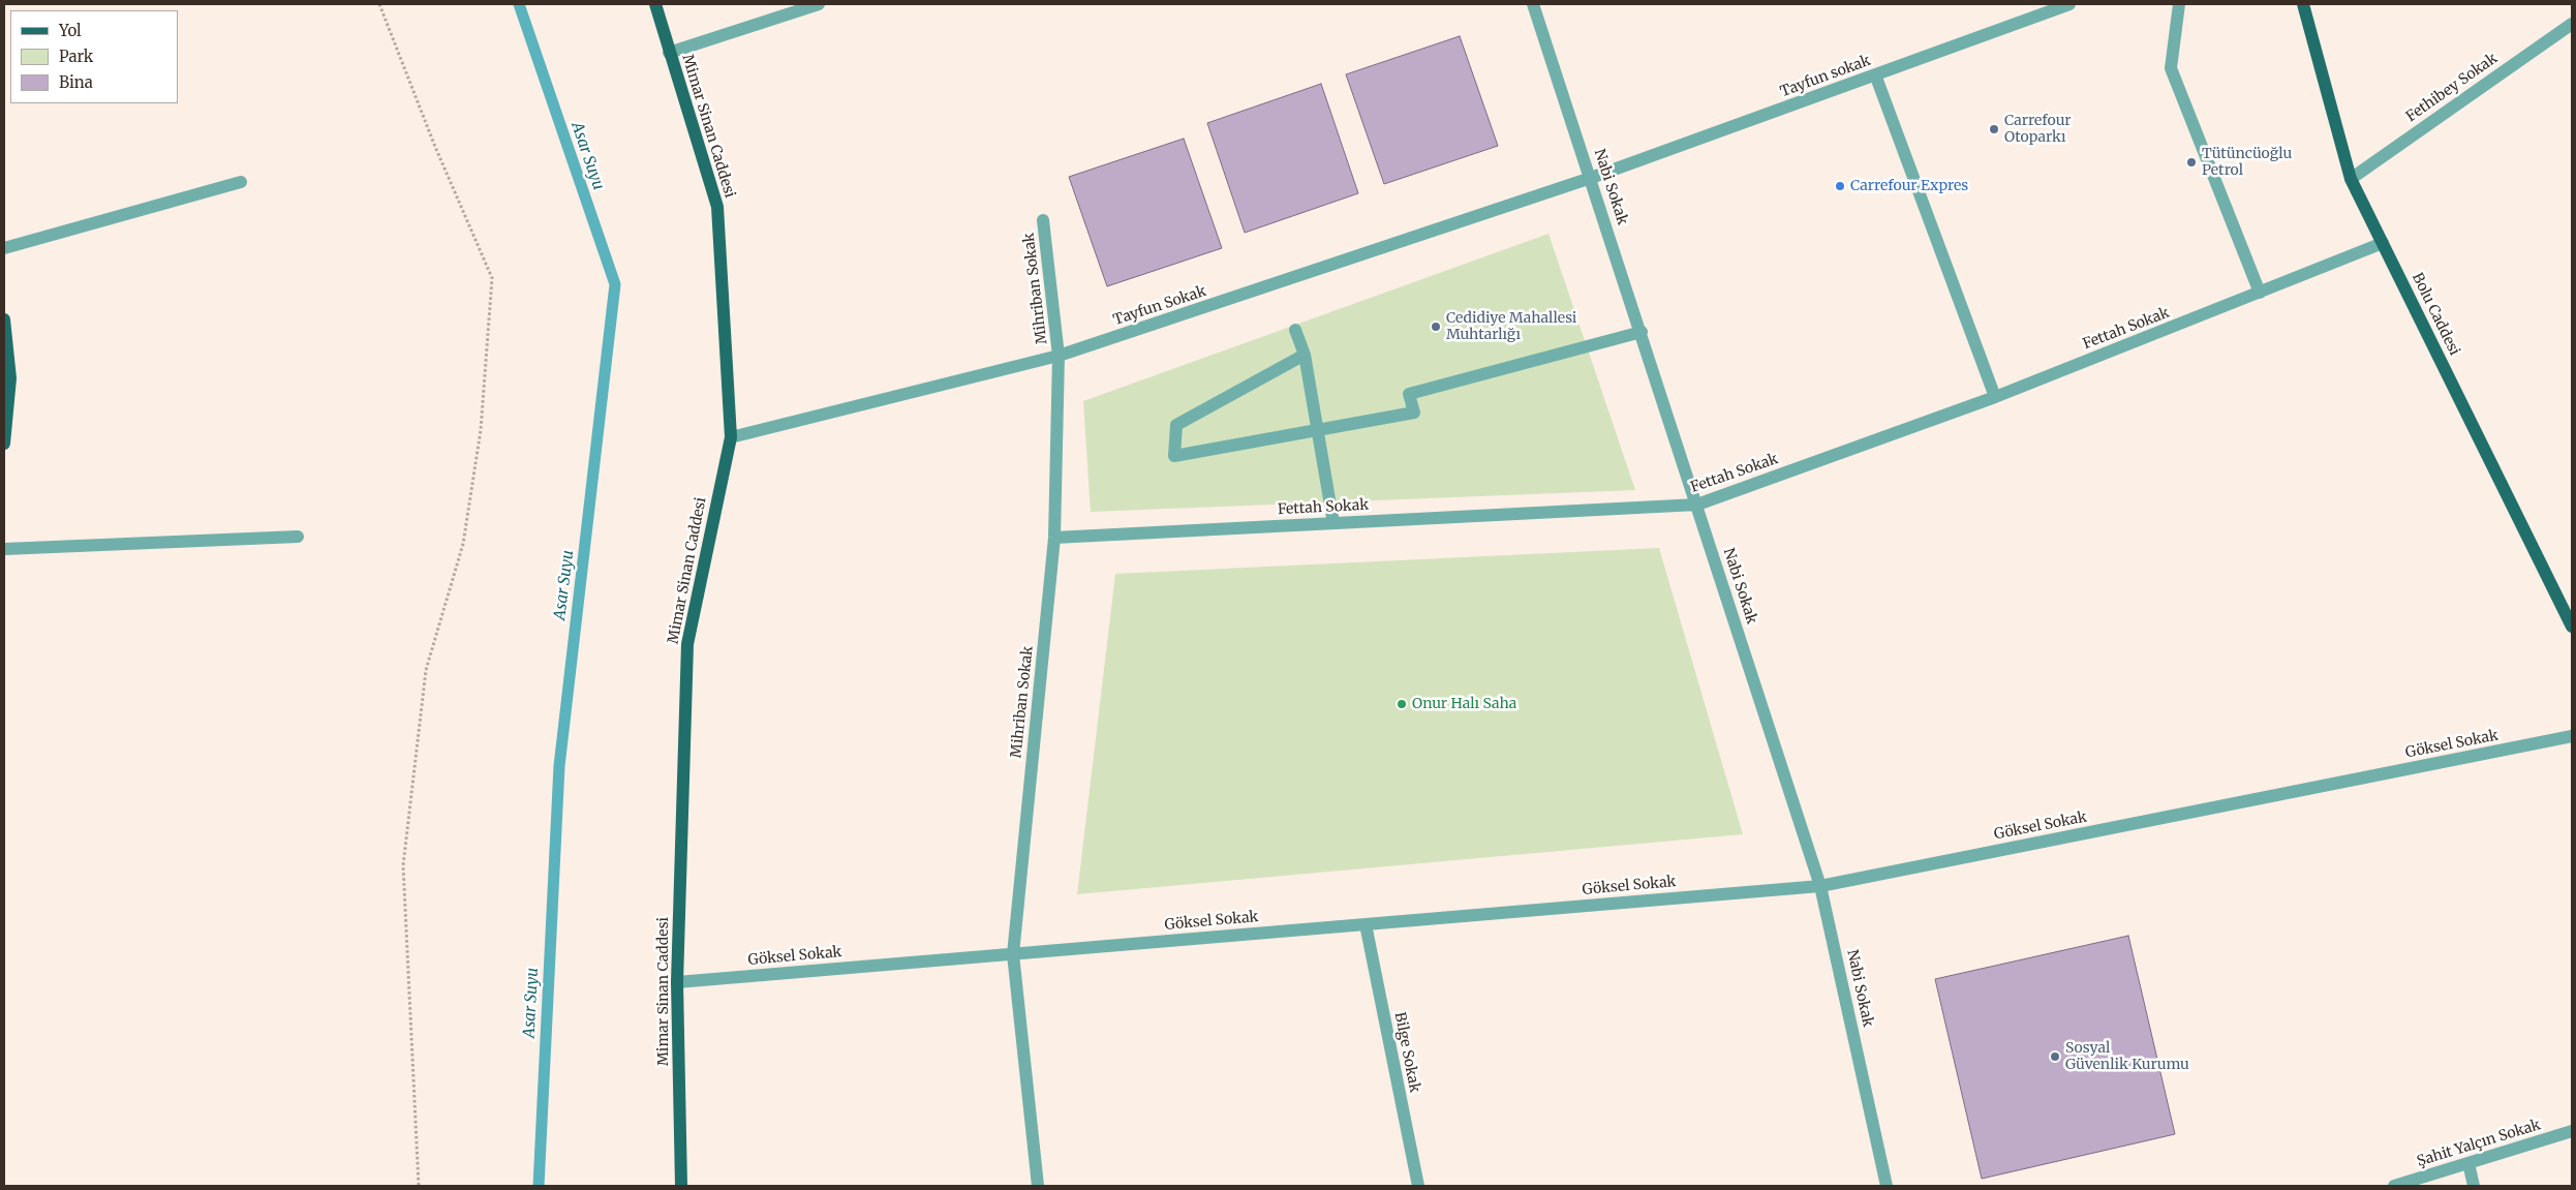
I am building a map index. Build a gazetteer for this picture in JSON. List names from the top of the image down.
{
  "streets": {
    "main road": ["Mimar Sinan Caddesi", "Bolu Caddesi"],
    "street": [
      "Tayfun sokak",
      "Fethibey Sokak",
      "Nabi Sokak",
      "Mihriban Sokak",
      "Tayfun Sokak",
      "Fettah Sokak",
      "Göksel Sokak",
      "Bilge Sokak",
      "Şahit Yalçın Sokak"
    ]
  },
  "crossings": [
    ["Tayfun sokak", "Nabi Sokak"],
    ["Tayfun sokak", "Tayfun Sokak"],
    ["Fethibey Sokak", "Bolu Caddesi"],
    ["Mimar Sinan Caddesi", "Tayfun Sokak"],
    ["Mimar Sinan Caddesi", "Göksel Sokak"],
    ["Nabi Sokak", "Tayfun Sokak"],
    ["Nabi Sokak", "Fettah Sokak"],
    ["Nabi Sokak", "Göksel Sokak"],
    ["Mihriban Sokak", "Tayfun Sokak"],
    ["Mihriban Sokak", "Fettah Sokak"],
    ["Mihriban Sokak", "Göksel Sokak"],
    ["Bolu Caddesi", "Fettah Sokak"],
    ["Göksel Sokak", "Bilge Sokak"]
  ],
  "water": ["Asar Suyu"],
  "places": [
    "Carrefour Otoparkı",
    "Tütüncüoğlu Petrol",
    "Carrefour Expres",
    "Cedidiye Mahallesi Muhtarlığı",
    "Onur Halı Saha",
    "Sosyal Güvenlik Kurumu"
  ],
  "legend": ["Yol", "Park", "Bina"]
}
